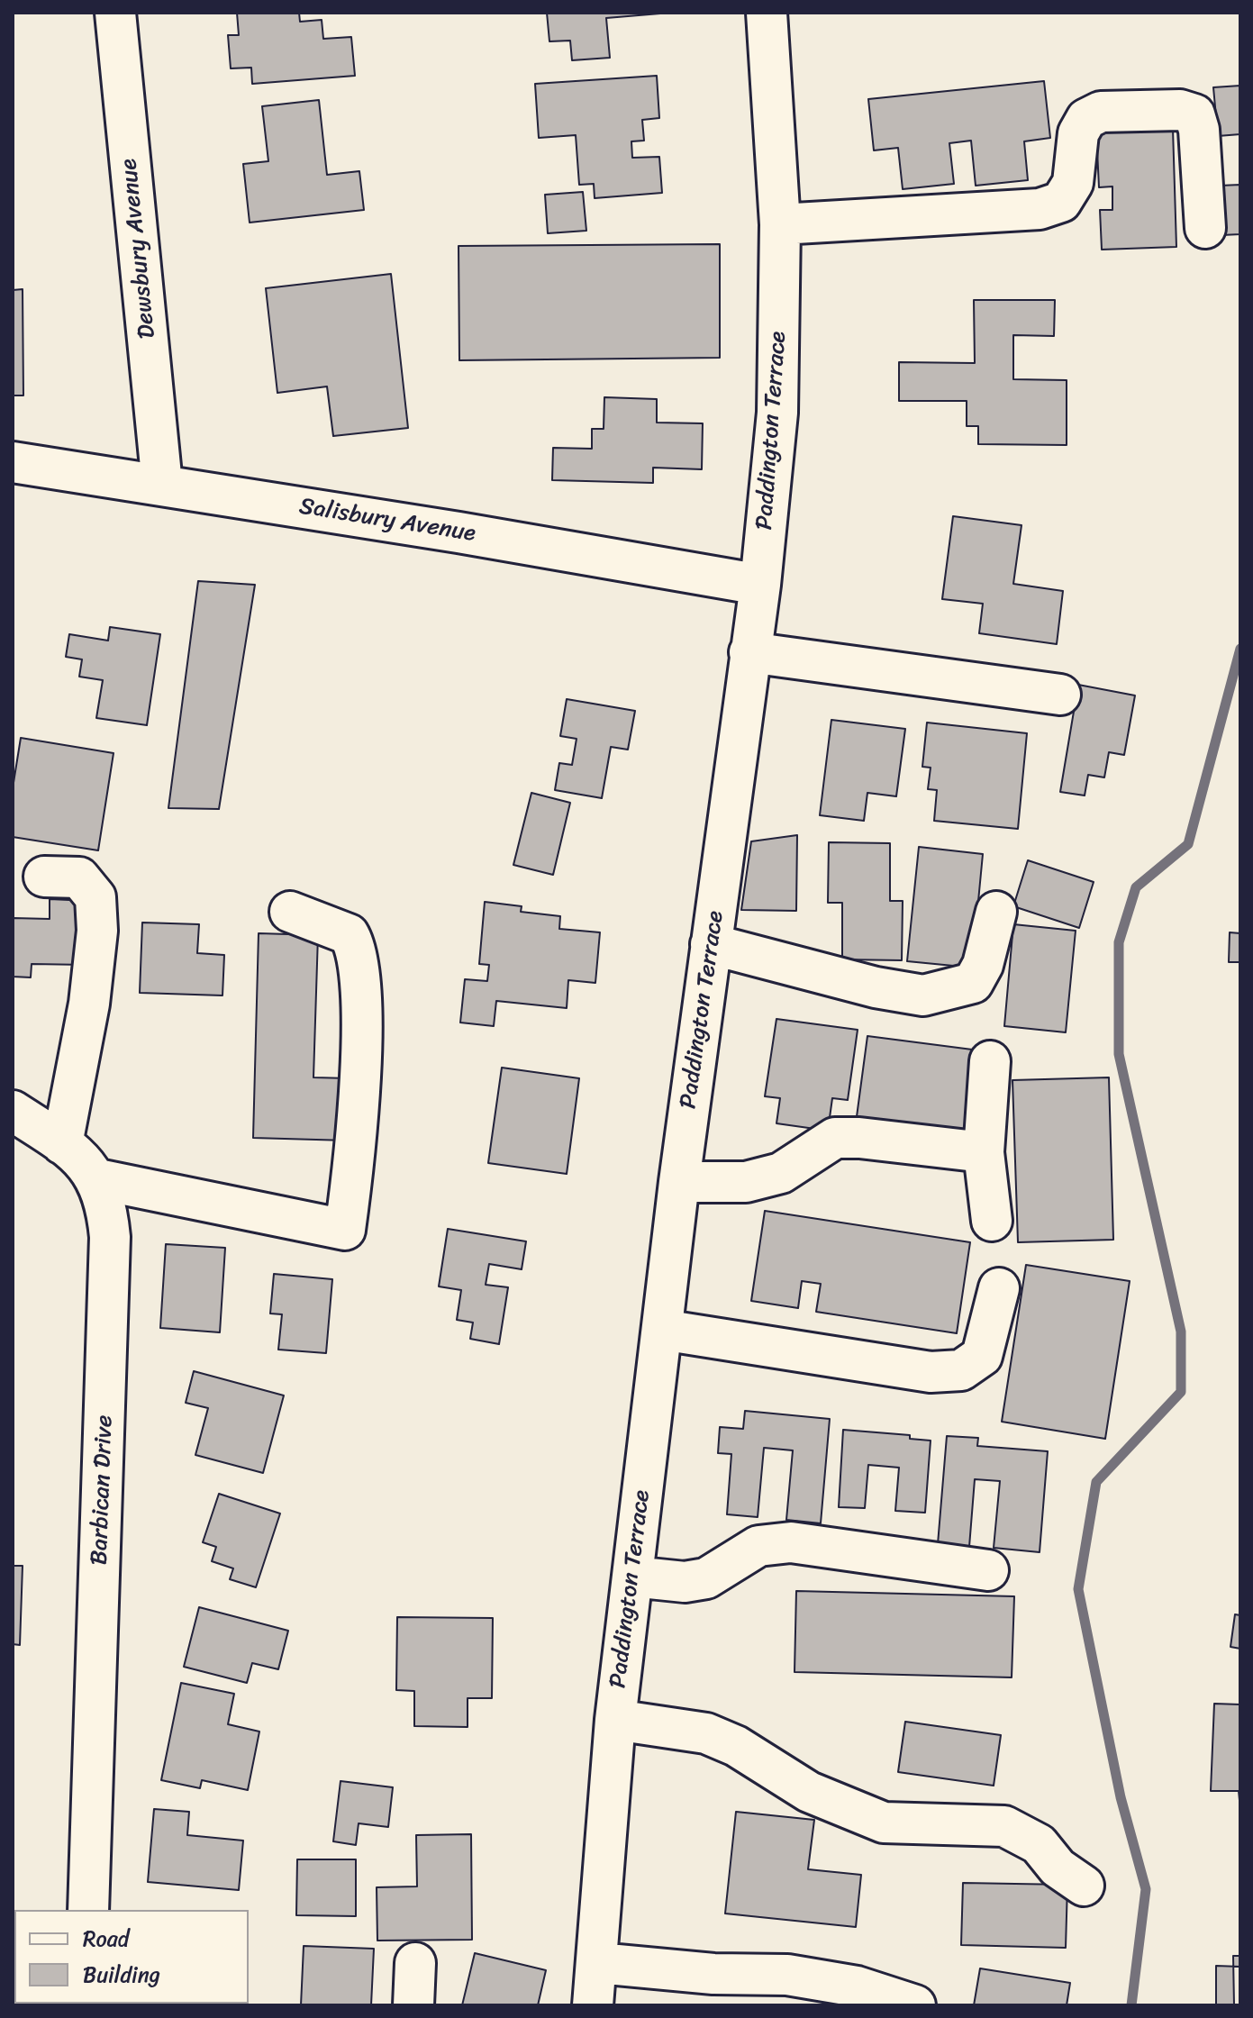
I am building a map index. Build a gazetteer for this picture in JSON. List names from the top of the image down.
{
  "streets": {
    "street": [
      "Dewsbury Avenue",
      "Paddington Terrace",
      "Salisbury Avenue",
      "Barbican Drive"
    ]
  },
  "crossings": [
    ["Dewsbury Avenue", "Salisbury Avenue"],
    ["Paddington Terrace", "Salisbury Avenue"]
  ],
  "legend": ["Road", "Building"]
}
